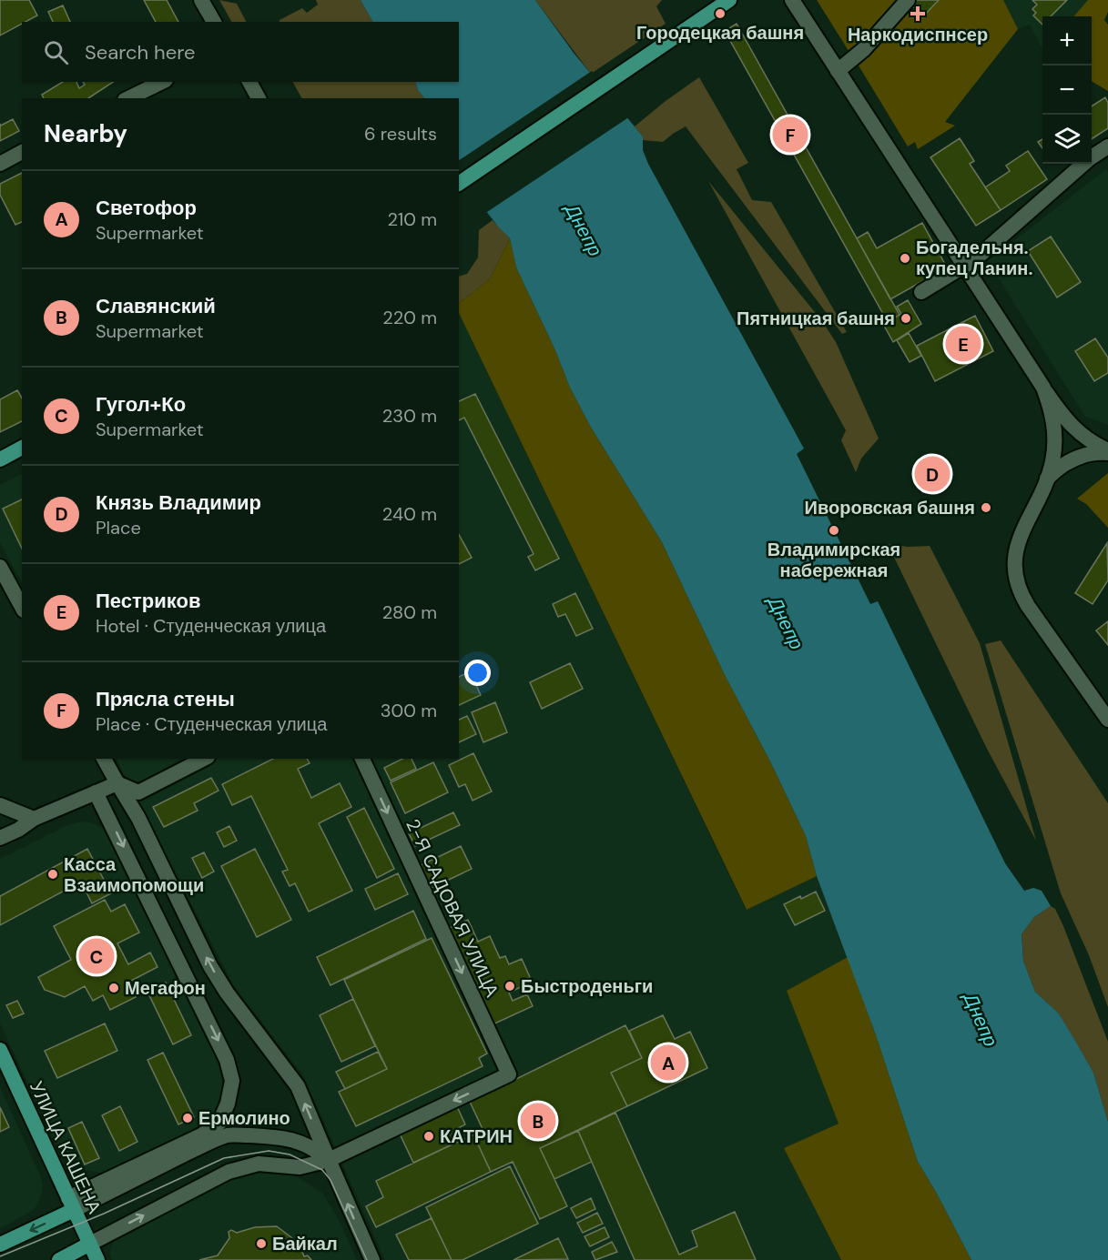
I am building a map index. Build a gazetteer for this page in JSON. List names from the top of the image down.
{
  "streets": {
    "main road": ["УЛИЦА КАШЕНА"],
    "street": ["2-Я САДОВАЯ УЛИЦА"]
  },
  "water": ["Днепр"],
  "places": {
    "other": [
      "Городецкая башня",
      "Богадельня. купец Ланин.",
      "Пятницкая башня",
      "Иворовская башня",
      "Владимирская набережная",
      "Касса Взаимопомощи",
      "Быстроденьги",
      "Мегафон",
      "Ермолино",
      "КАТРИН",
      "Байкал"
    ],
    "health": ["Наркодиспнсер"]
  },
  "page": {
    "map_buttons": ["+", "−"],
    "search": "Search here",
    "heading": ["Nearby", "6 results"],
    "pins": [
      "F",
      "E",
      "D",
      "C",
      "A",
      "B"
    ],
    "list": [
      {
        "mark": "A",
        "name": "Светофор",
        "note": "Supermarket",
        "value": "210 m"
      },
      {
        "mark": "B",
        "name": "Славянский",
        "note": "Supermarket",
        "value": "220 m"
      },
      {
        "mark": "C",
        "name": "Гугол+Ко",
        "note": "Supermarket",
        "value": "230 m"
      },
      {
        "mark": "D",
        "name": "Князь Владимир",
        "note": "Place",
        "value": "240 m"
      },
      {
        "mark": "E",
        "name": "Пестриков",
        "note": "Hotel · Студенческая улица",
        "value": "280 m"
      },
      {
        "mark": "F",
        "name": "Прясла стены",
        "note": "Place · Студенческая улица",
        "value": "300 m"
      }
    ]
  }
}
